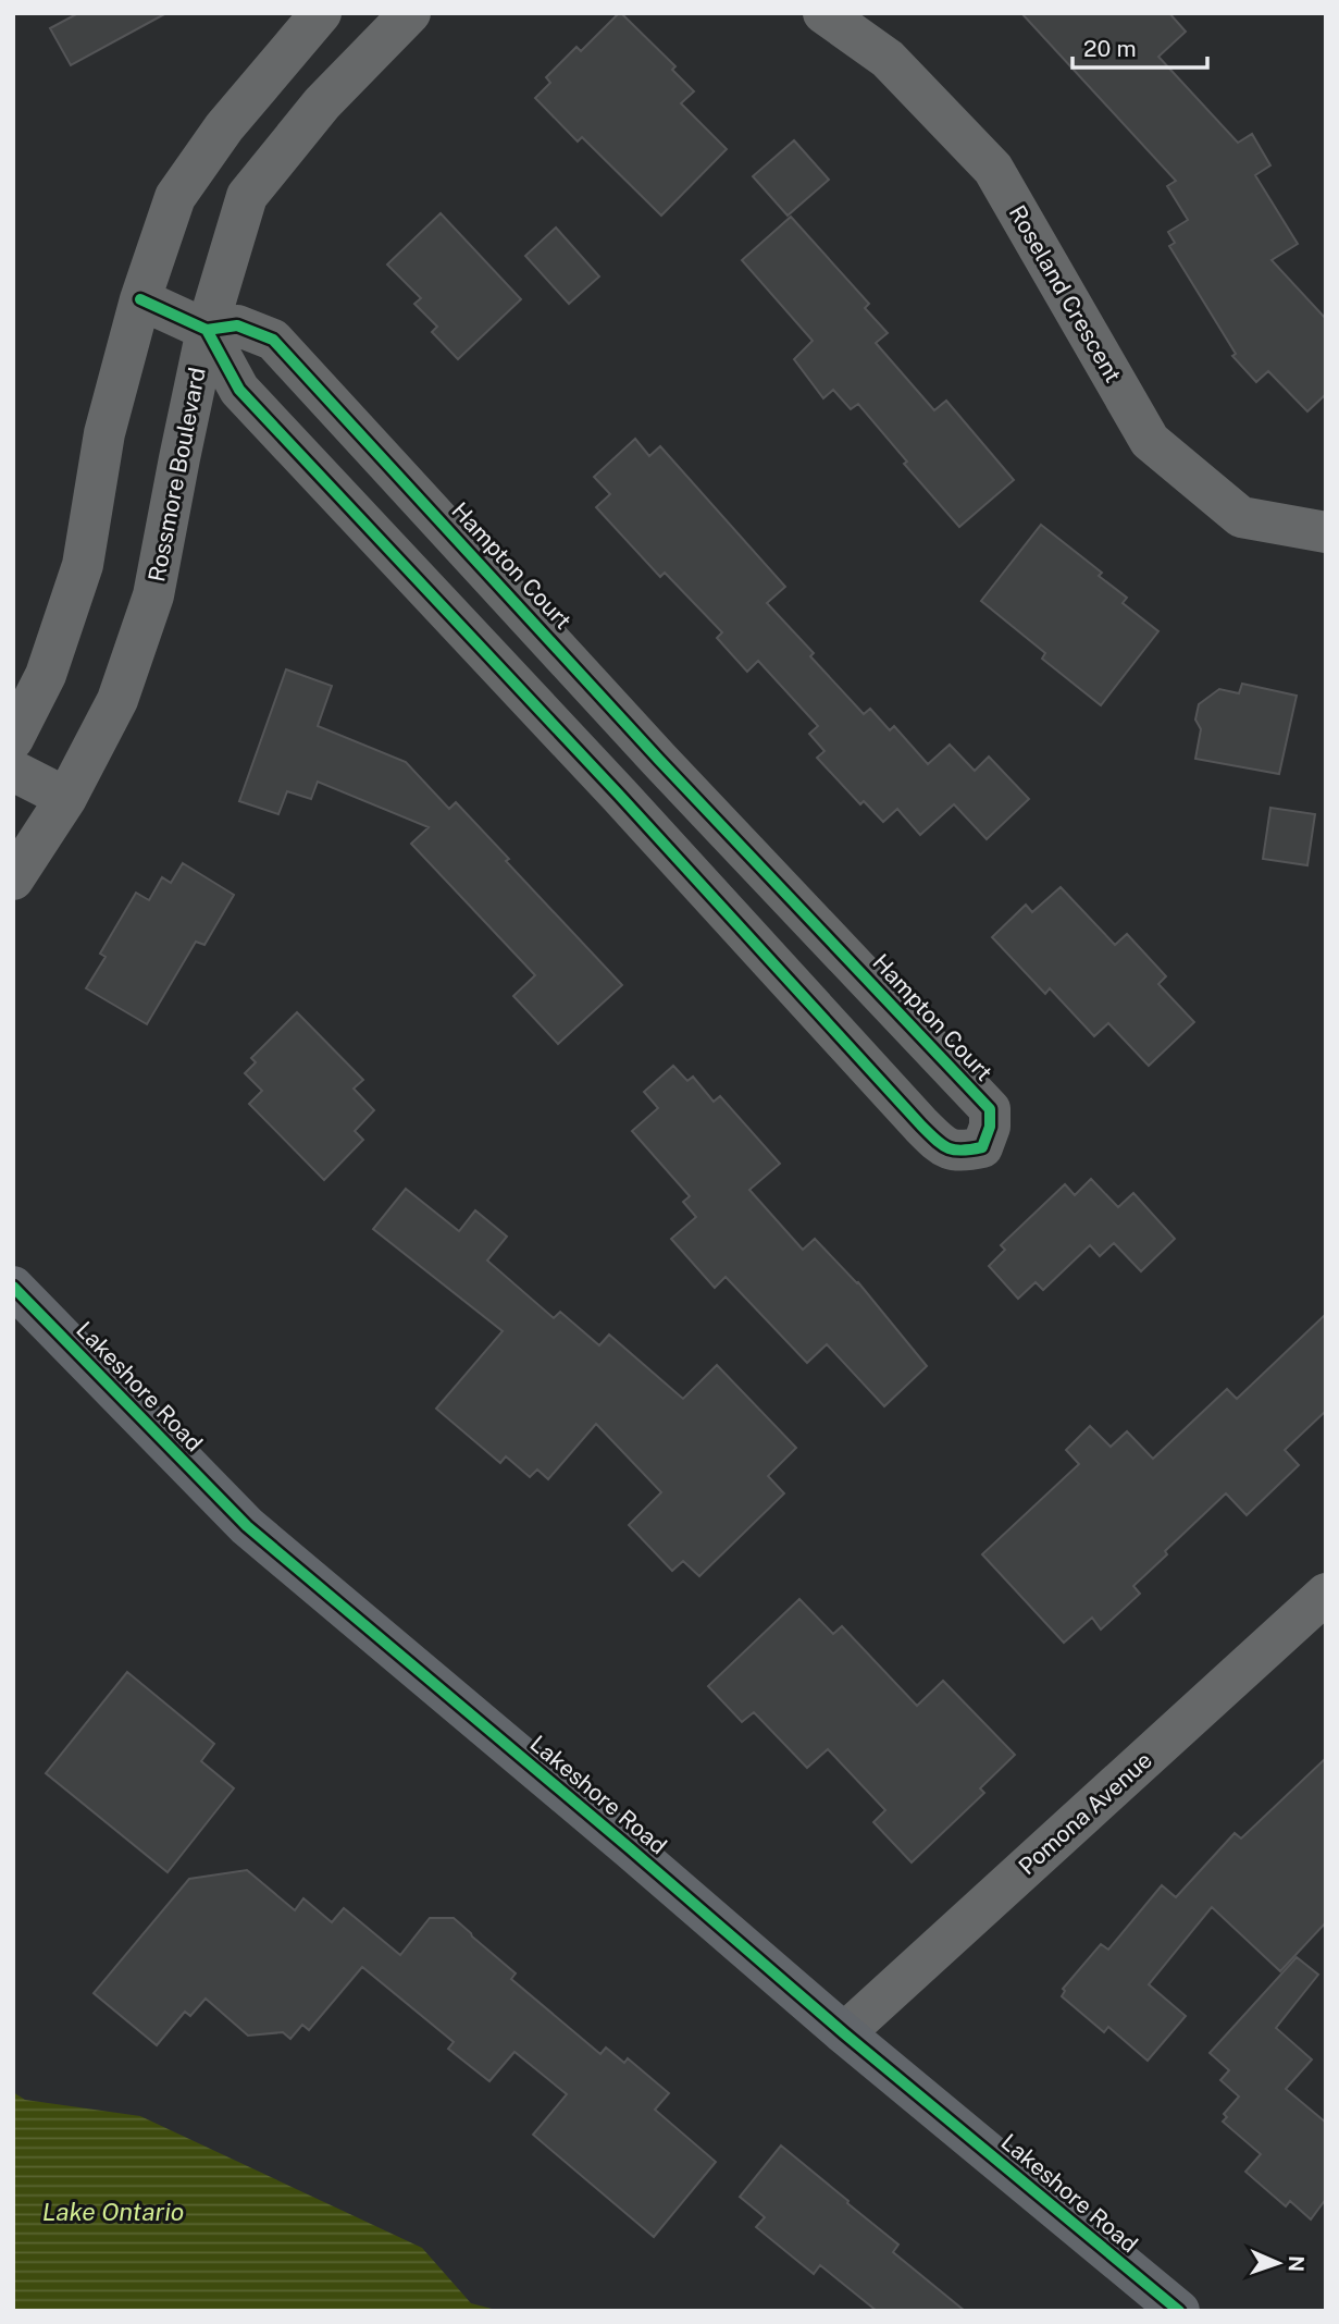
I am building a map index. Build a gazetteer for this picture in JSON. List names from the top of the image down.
{
  "streets": {
    "main road": ["Lakeshore Road"],
    "street": [
      "Roseland Crescent",
      "Rossmore Boulevard",
      "Hampton Court",
      "Pomona Avenue"
    ]
  },
  "crossings": [
    ["Rossmore Boulevard", "Hampton Court"],
    ["Lakeshore Road", "Pomona Avenue"]
  ],
  "water": ["Lake Ontario"],
  "scale_bar": "20 m",
  "north": "right"
}
